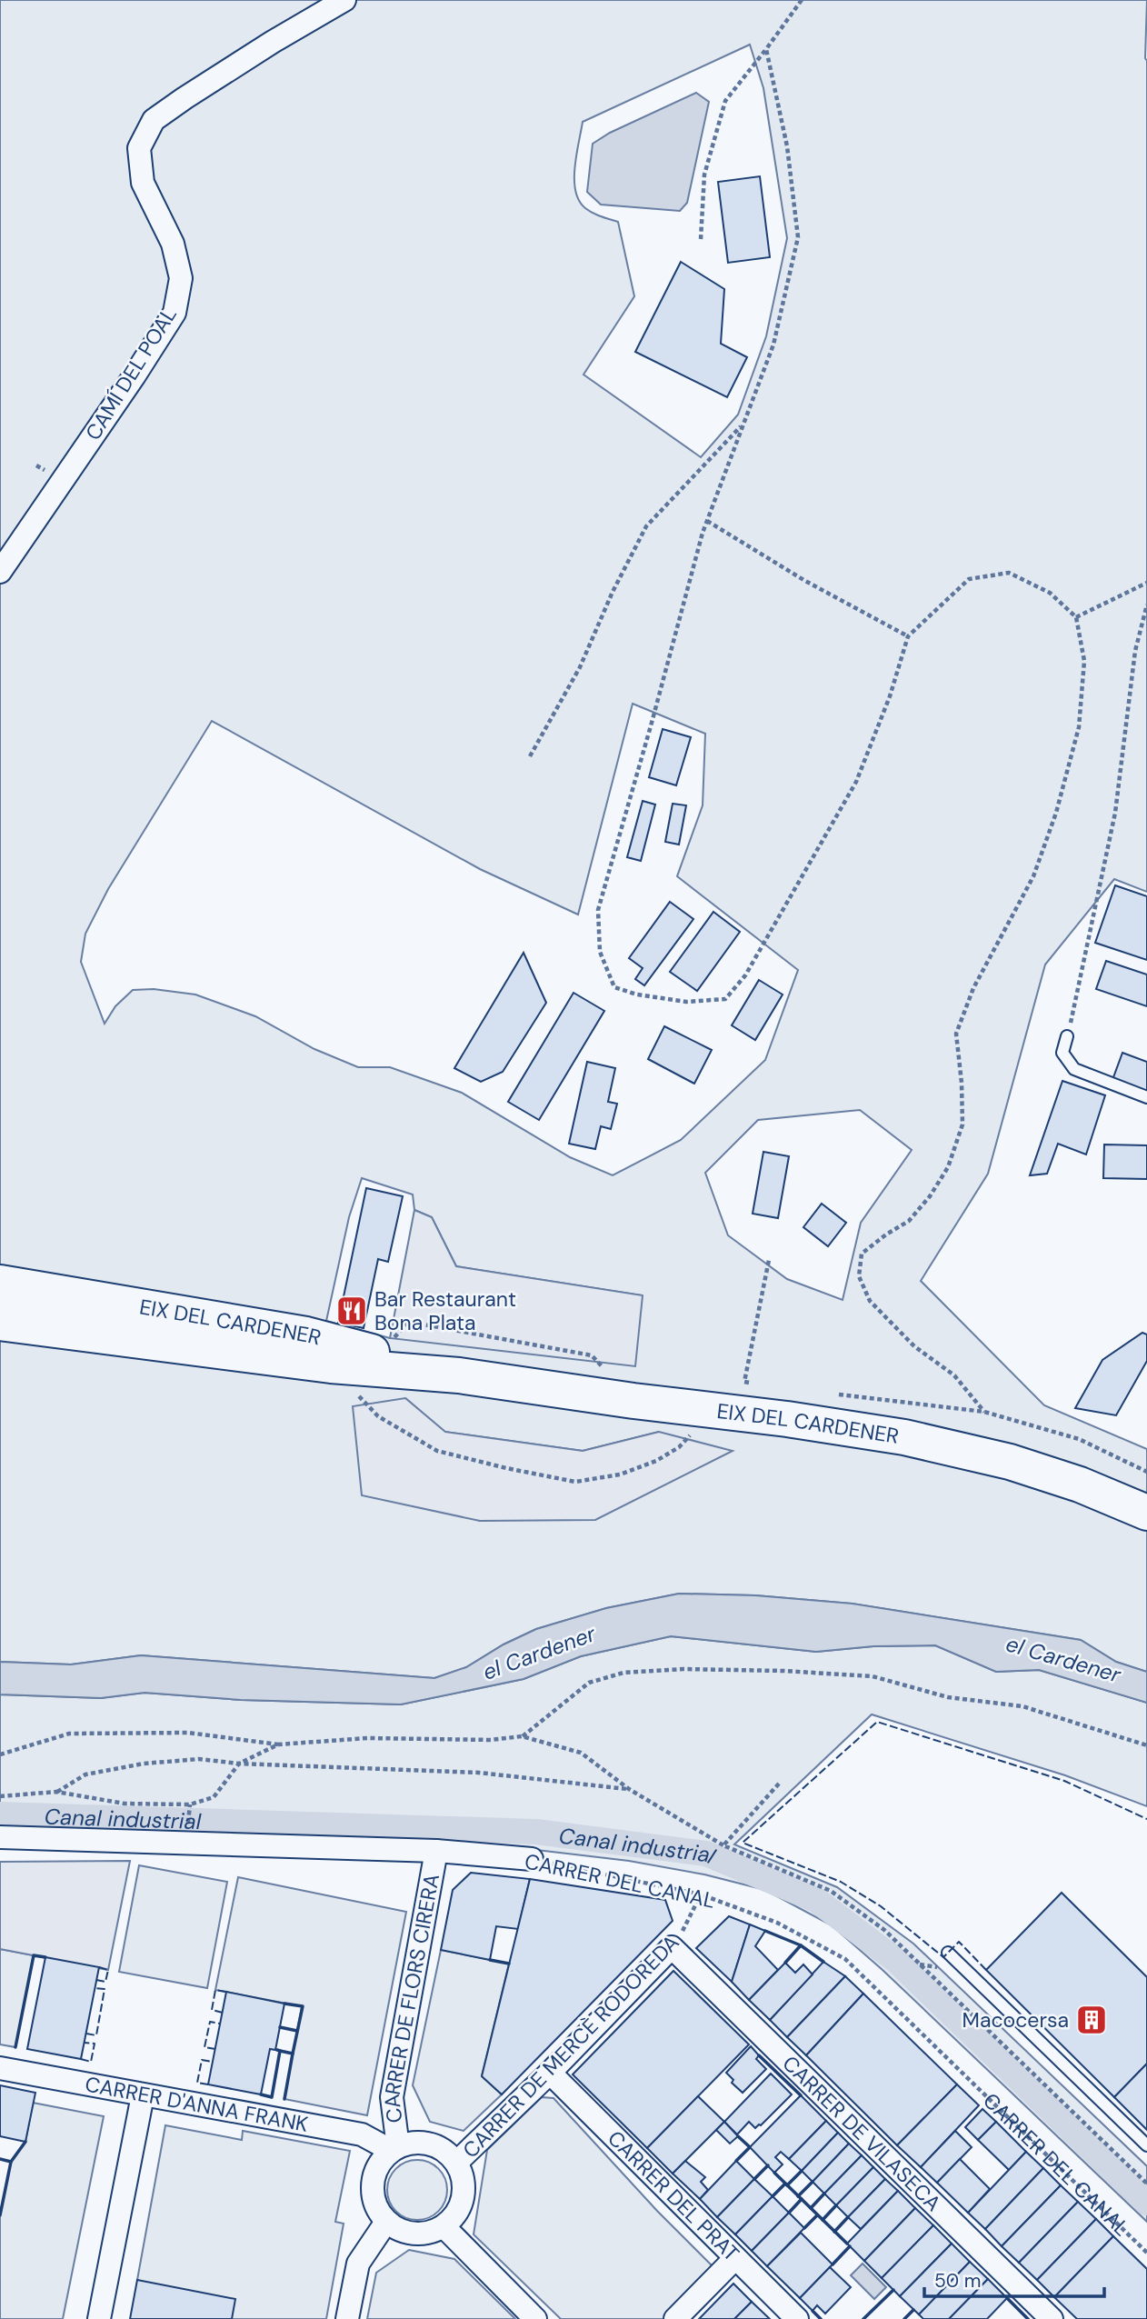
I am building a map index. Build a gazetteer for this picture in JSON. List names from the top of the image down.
{
  "streets": {
    "main road": ["EIX DEL CARDENER"],
    "street": [
      "CAMÍ DEL POAL",
      "CARRER DEL CANAL",
      "CARRER DE FLORS CIRERA",
      "CARRER DE MERCÈ RODOREDA",
      "CARRER D'ANNA FRANK",
      "CARRER DE VILASECA",
      "CARRER DEL PRAT"
    ]
  },
  "crossings": [
    ["CARRER DEL CANAL", "CARRER DE FLORS CIRERA"],
    ["CARRER DEL CANAL", "CARRER DE MERCÈ RODOREDA"],
    ["CARRER DE FLORS CIRERA", "CARRER DE MERCÈ RODOREDA"],
    ["CARRER DE FLORS CIRERA", "CARRER D'ANNA FRANK"],
    ["CARRER DE MERCÈ RODOREDA", "CARRER D'ANNA FRANK"],
    ["CARRER DE MERCÈ RODOREDA", "CARRER DE VILASECA"],
    ["CARRER DE MERCÈ RODOREDA", "CARRER DEL PRAT"]
  ],
  "water": ["el Cardener", "Canal industrial"],
  "places": {
    "restaurant": ["Bar Restaurant Bona Plata"],
    "building": ["Macocersa"]
  },
  "scale_bar": "50 m"
}
